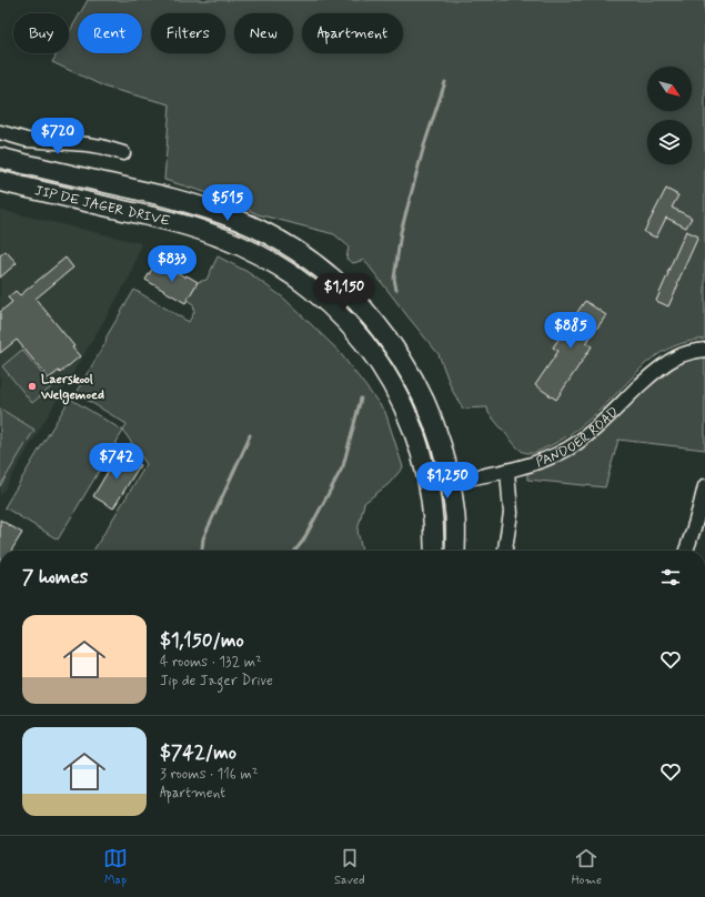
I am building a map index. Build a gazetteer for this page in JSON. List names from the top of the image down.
{
  "streets": {
    "main road": ["JIP DE JAGER DRIVE"],
    "street": ["PANDOER ROAD"]
  },
  "crossings": [
    ["JIP DE JAGER DRIVE", "PANDOER ROAD"]
  ],
  "places": ["Laerskool Welgemoed"],
  "north": "bottom right",
  "page": {
    "chip": [
      "Buy",
      "Rent",
      "Filters",
      "New",
      "Apartment"
    ],
    "price": [
      "$720",
      "$515",
      "$833",
      "$1,150",
      "$885",
      "$742",
      "$1,250"
    ],
    "heading": "7 homes",
    "list": [
      {
        "name": "$1,150/mo",
        "note": "4 rooms · 132 m² · Jip de Jager Drive"
      },
      {
        "name": "$742/mo",
        "note": "3 rooms · 116 m² · Apartment"
      }
    ],
    "tabs": ["Map", "Saved", "Home"]
  }
}
